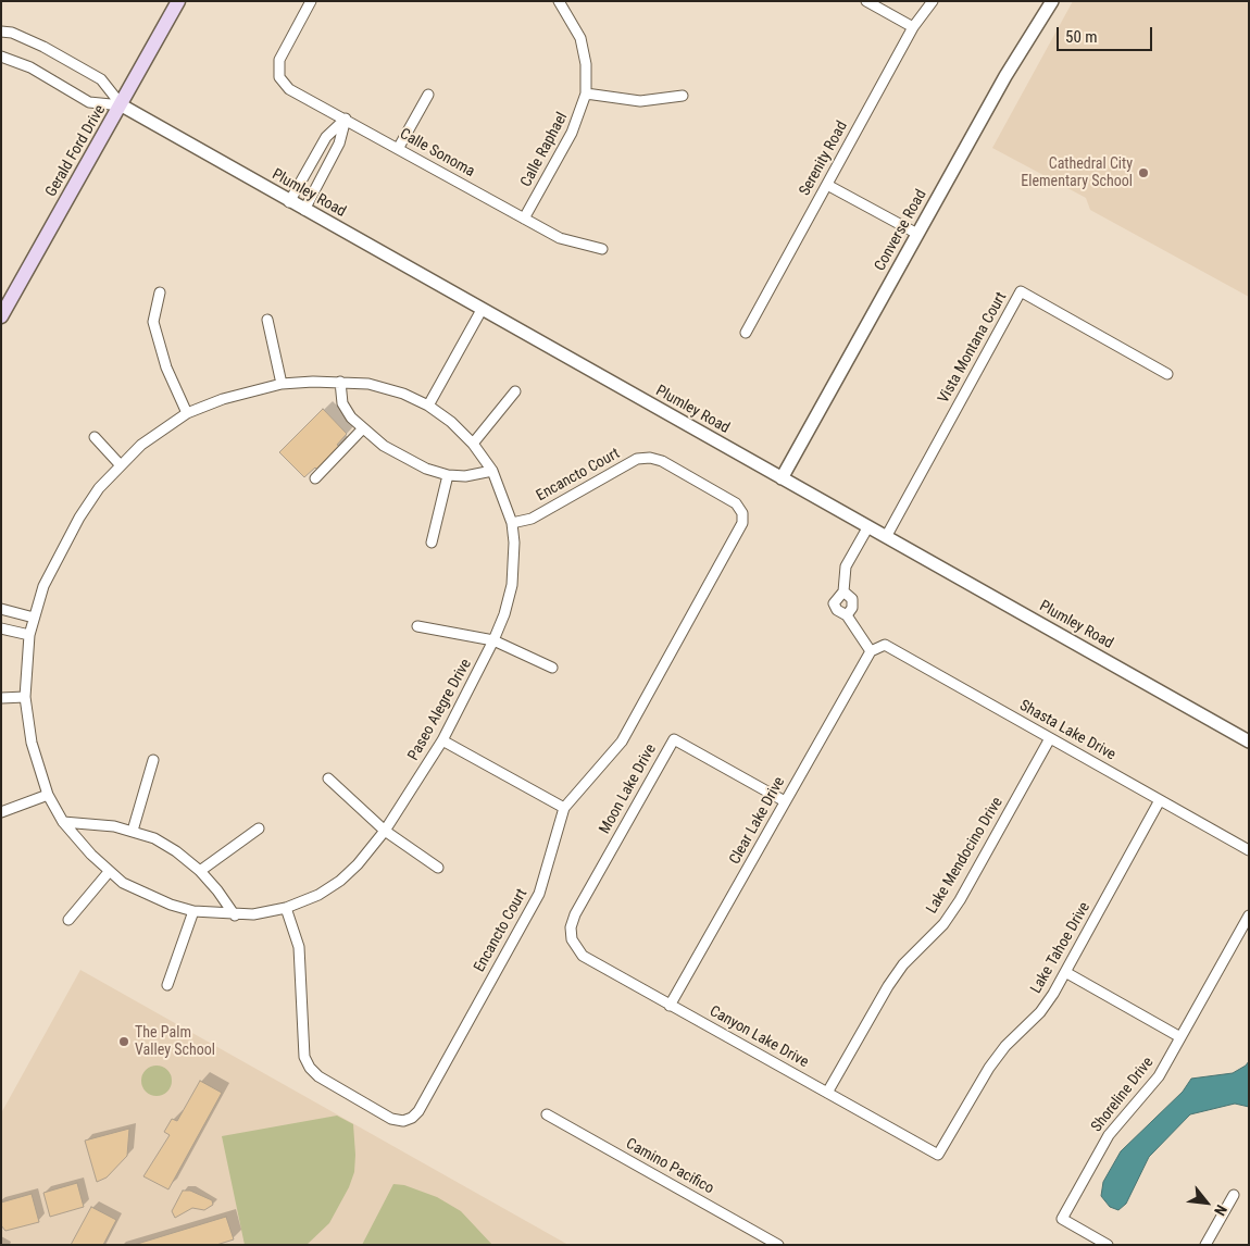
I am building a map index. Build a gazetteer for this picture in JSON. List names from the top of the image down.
{
  "streets": {
    "main road": ["Gerald Ford Drive"],
    "street": [
      "Calle Raphael",
      "Calle Sonoma",
      "Serenity Road",
      "Plumley Road",
      "Converse Road",
      "Vista Montana Court",
      "Encancto Court",
      "Paseo Alegre Drive",
      "Shasta Lake Drive",
      "Moon Lake Drive",
      "Clear Lake Drive",
      "Lake Mendocino Drive",
      "Lake Tahoe Drive",
      "Canyon Lake Drive",
      "Shoreline Drive",
      "Camino Pacifico"
    ]
  },
  "crossings": [
    ["Calle Raphael", "Calle Sonoma"],
    ["Gerald Ford Drive", "Plumley Road"],
    ["Plumley Road", "Converse Road"],
    ["Plumley Road", "Vista Montana Court"],
    ["Encancto Court", "Paseo Alegre Drive"],
    ["Shasta Lake Drive", "Clear Lake Drive"],
    ["Shasta Lake Drive", "Lake Mendocino Drive"],
    ["Shasta Lake Drive", "Lake Tahoe Drive"],
    ["Moon Lake Drive", "Clear Lake Drive"],
    ["Moon Lake Drive", "Canyon Lake Drive"],
    ["Clear Lake Drive", "Canyon Lake Drive"],
    ["Lake Mendocino Drive", "Canyon Lake Drive"],
    ["Lake Tahoe Drive", "Canyon Lake Drive"]
  ],
  "places": ["Cathedral City Elementary School", "The Palm Valley School"],
  "scale_bar": "50 m",
  "north": "bottom right"
}
